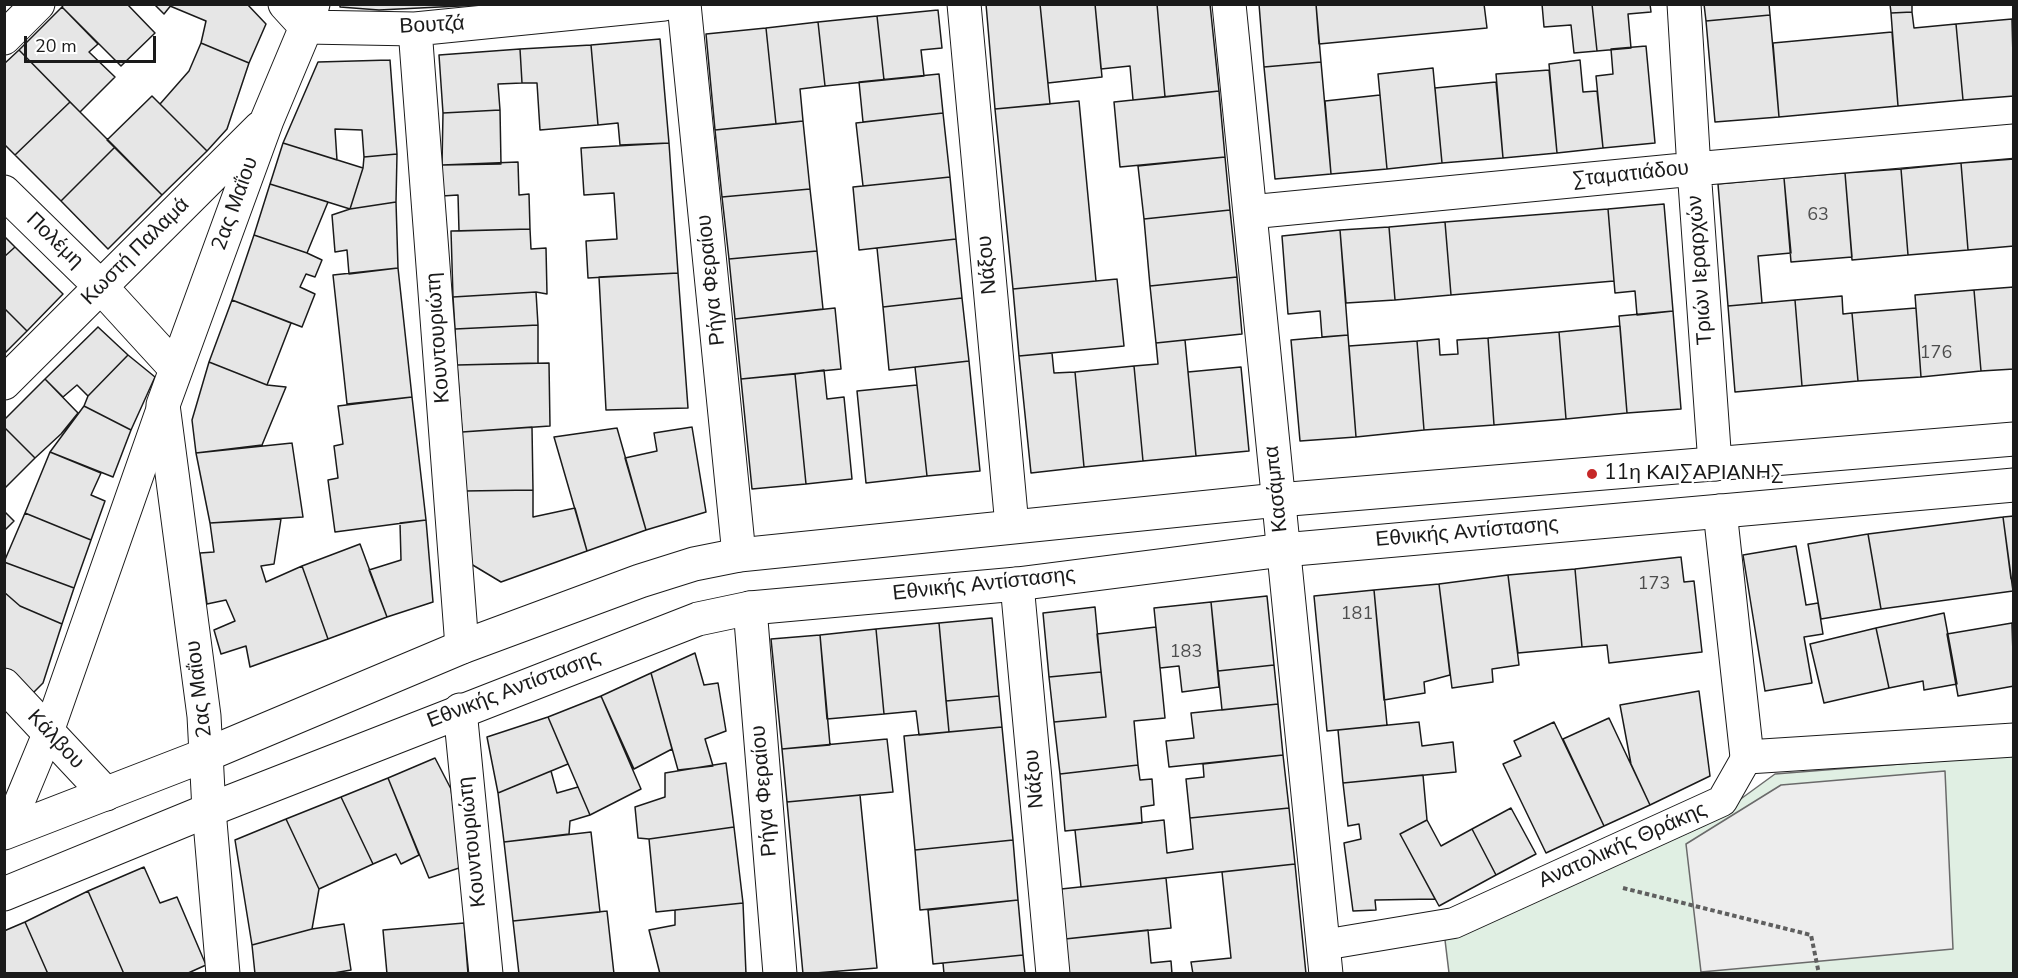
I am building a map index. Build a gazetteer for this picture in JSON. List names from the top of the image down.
{
  "streets": {
    "street": [
      "Βουτζά",
      "Σταματιάδου",
      "2ας Μαΐου",
      "Πολέμη",
      "Κωστή Παλαμά",
      "Νάξου",
      "Τριών Ιεραρχών",
      "Ρήγα Φεραίου",
      "Κουντουριώτη",
      "Κασάμπα",
      "Εθνικής Αντίστασης",
      "Κάλβου",
      "Ανατολικής Θράκης"
    ]
  },
  "crossings": [
    ["Βουτζά", "2ας Μαΐου"],
    ["Βουτζά", "Κουντουριώτη"],
    ["Σταματιάδου", "Τριών Ιεραρχών"],
    ["Σταματιάδου", "Κασάμπα"],
    ["2ας Μαΐου", "Πολέμη"],
    ["2ας Μαΐου", "Κωστή Παλαμά"],
    ["2ας Μαΐου", "Εθνικής Αντίστασης"],
    ["2ας Μαΐου", "Κάλβου"],
    ["Πολέμη", "Κωστή Παλαμά"],
    ["Νάξου", "Εθνικής Αντίστασης"],
    ["Ρήγα Φεραίου", "Εθνικής Αντίστασης"],
    ["Κουντουριώτη", "Εθνικής Αντίστασης"],
    ["Κασάμπα", "Εθνικής Αντίστασης"],
    ["Κασάμπα", "Ανατολικής Θράκης"]
  ],
  "places": ["11η ΚΑΙΣΑΡΙΑΝΗΣ"],
  "house_numbers": [
    "63",
    "176",
    "173",
    "181",
    "183"
  ],
  "scale_bar": "20 m"
}
